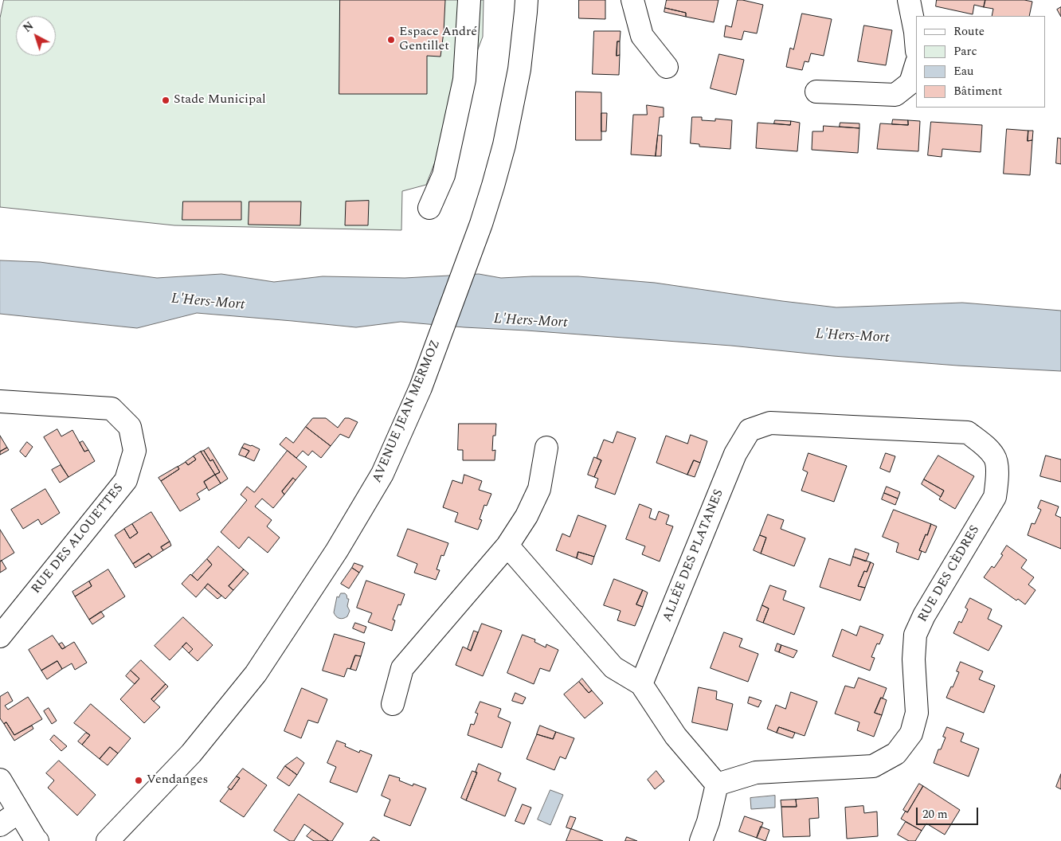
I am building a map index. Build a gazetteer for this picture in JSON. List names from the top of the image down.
{
  "streets": {
    "street": [
      "AVENUE JEAN MERMOZ",
      "RUE DES ALOUETTES",
      "ALLÉE DES PLATANES",
      "RUE DES CÈDRES"
    ]
  },
  "crossings": [
    ["ALLÉE DES PLATANES", "RUE DES CÈDRES"]
  ],
  "water": ["L'Hers-Mort"],
  "places": ["Espace André Gentillet", "Stade Municipal", "Vendanges"],
  "legend": [
    "Route",
    "Parc",
    "Eau",
    "Bâtiment"
  ],
  "scale_bar": "20 m",
  "north": "top left"
}
